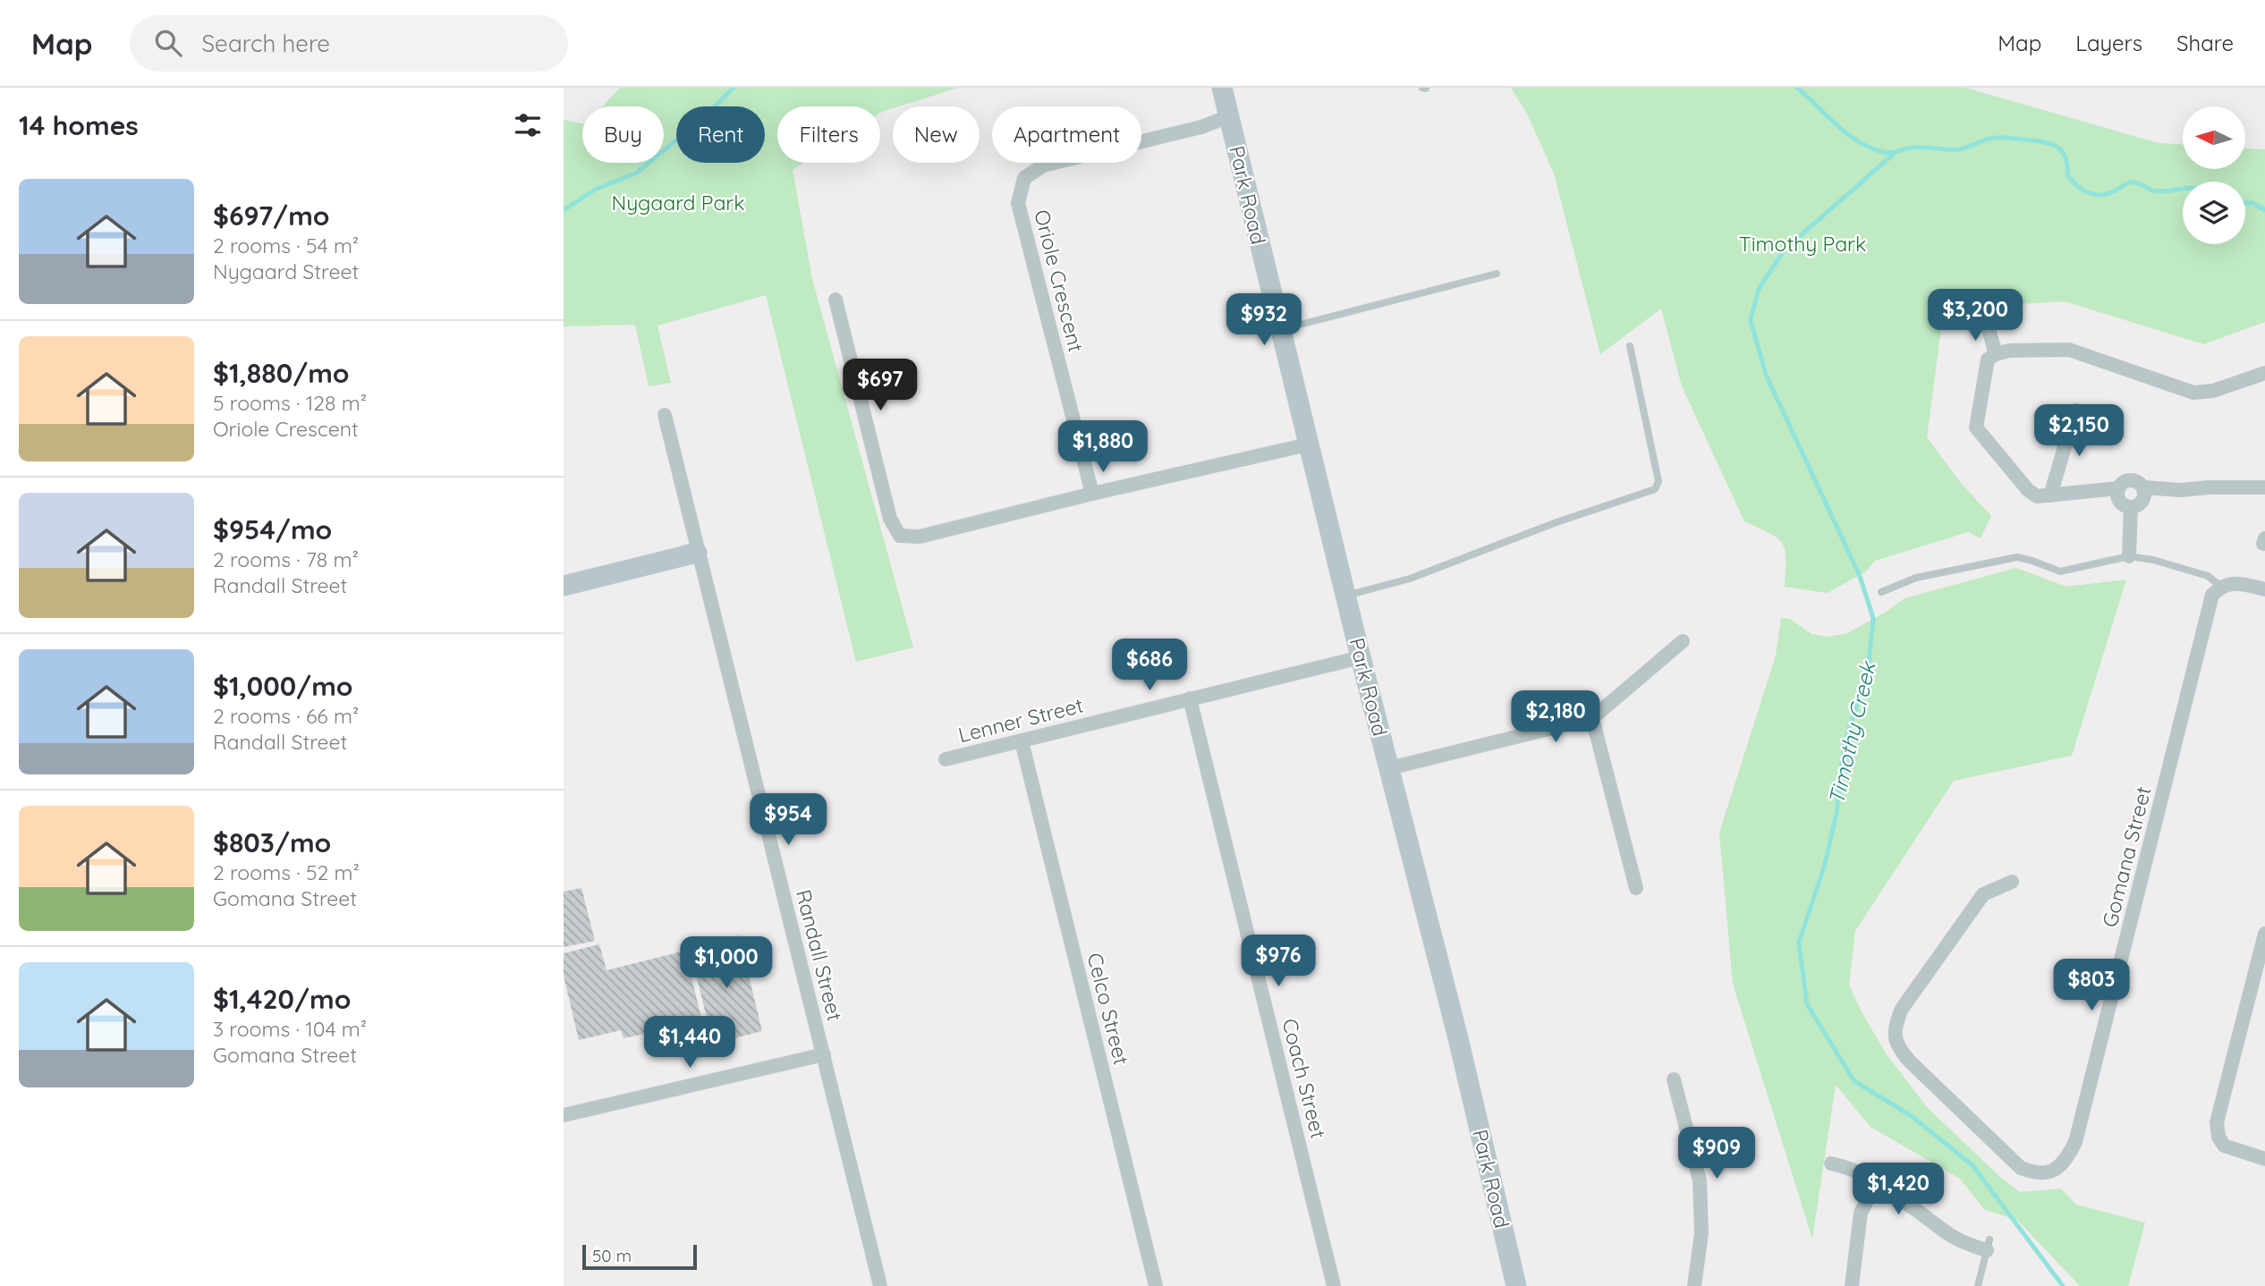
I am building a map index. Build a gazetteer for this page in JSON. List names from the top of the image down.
{
  "streets": {
    "street": [
      "Park Road",
      "Oriole Crescent",
      "Lenner Street",
      "Gomana Street",
      "Randall Street",
      "Celco Street",
      "Coach Street"
    ]
  },
  "crossings": [
    ["Park Road", "Oriole Crescent"],
    ["Park Road", "Lenner Street"],
    ["Lenner Street", "Celco Street"],
    ["Lenner Street", "Coach Street"]
  ],
  "water": ["Timothy Creek"],
  "parks": ["Nygaard Park", "Timothy Park"],
  "scale_bar": "50 m",
  "north": "left",
  "page": {
    "header": "Map",
    "search": "Search here",
    "nav": ["Map", "Layers", "Share"],
    "heading": "14 homes",
    "chip": [
      "Buy",
      "Rent",
      "Filters",
      "New",
      "Apartment"
    ],
    "list": [
      {
        "name": "$697/mo",
        "note": "2 rooms · 54 m² · Nygaard Street"
      },
      {
        "name": "$1,880/mo",
        "note": "5 rooms · 128 m² · Oriole Crescent"
      },
      {
        "name": "$954/mo",
        "note": "2 rooms · 78 m² · Randall Street"
      },
      {
        "name": "$1,000/mo",
        "note": "2 rooms · 66 m² · Randall Street"
      },
      {
        "name": "$803/mo",
        "note": "2 rooms · 52 m² · Gomana Street"
      },
      {
        "name": "$1,420/mo",
        "note": "3 rooms · 104 m² · Gomana Street"
      }
    ],
    "price": [
      "$3,200",
      "$932",
      "$697",
      "$2,150",
      "$1,880",
      "$686",
      "$2,180",
      "$954",
      "$976",
      "$1,000",
      "$803",
      "$1,440",
      "$909",
      "$1,420"
    ],
    "scale": "50 m"
  }
}
